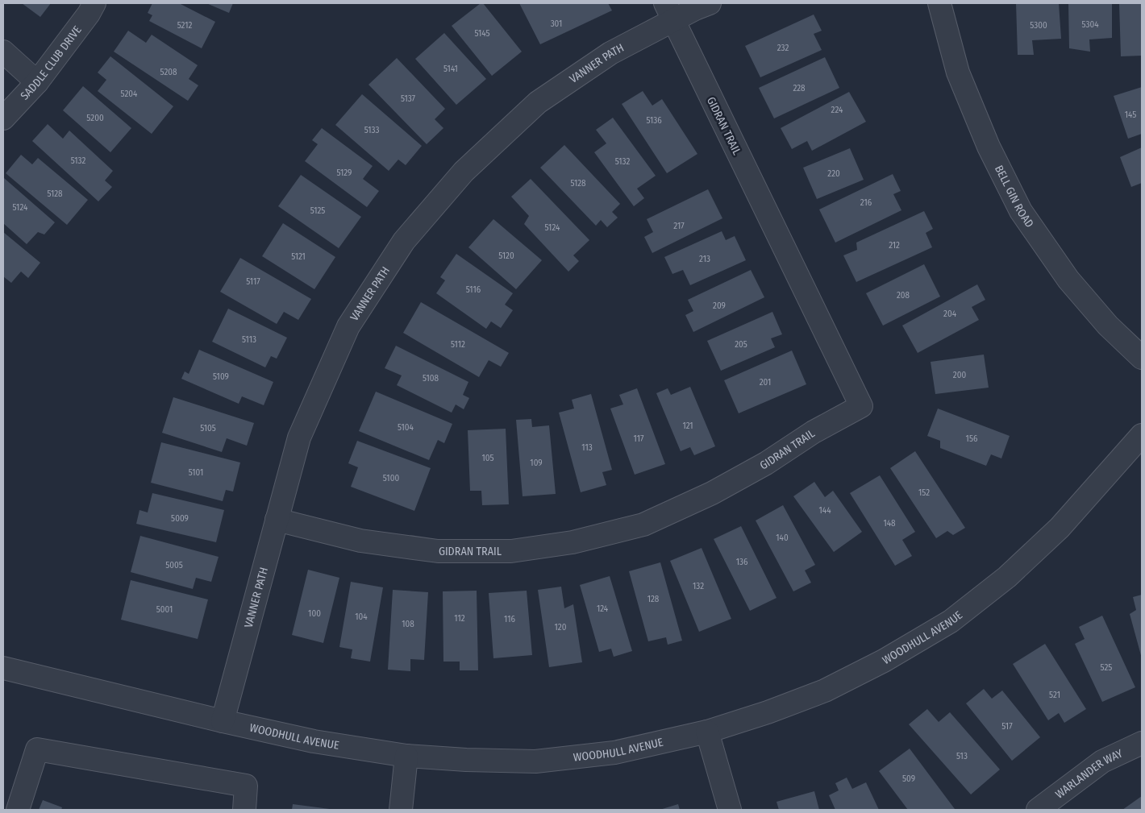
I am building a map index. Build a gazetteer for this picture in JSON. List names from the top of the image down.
{
  "streets": {
    "street": [
      "SADDLE CLUB DRIVE",
      "VANNER PATH",
      "GIDRAN TRAIL",
      "BELL GIN ROAD",
      "WOODHULL AVENUE",
      "WARLANDER WAY"
    ]
  },
  "crossings": [
    ["VANNER PATH", "GIDRAN TRAIL"],
    ["VANNER PATH", "WOODHULL AVENUE"]
  ],
  "house_numbers": [
    "301",
    "5304",
    "5212",
    "5300",
    "5145",
    "232",
    "5141",
    "5208",
    "228",
    "5204",
    "5137",
    "224",
    "145",
    "5200",
    "5136",
    "5133",
    "5132",
    "5132",
    "5129",
    "220",
    "5128",
    "5128",
    "216",
    "5124",
    "5125",
    "217",
    "5124",
    "212",
    "5120",
    "5121",
    "213",
    "5117",
    "5116",
    "208",
    "209",
    "204",
    "5113",
    "5112",
    "205",
    "200",
    "5109",
    "5108",
    "201",
    "121",
    "5104",
    "5105",
    "117",
    "156",
    "113",
    "105",
    "109",
    "5101",
    "5100",
    "152",
    "144",
    "5009",
    "148",
    "140",
    "136",
    "5005",
    "132",
    "128",
    "124",
    "5001",
    "100",
    "104",
    "112",
    "116",
    "108",
    "120",
    "525",
    "521",
    "517",
    "513",
    "509"
  ]
}
